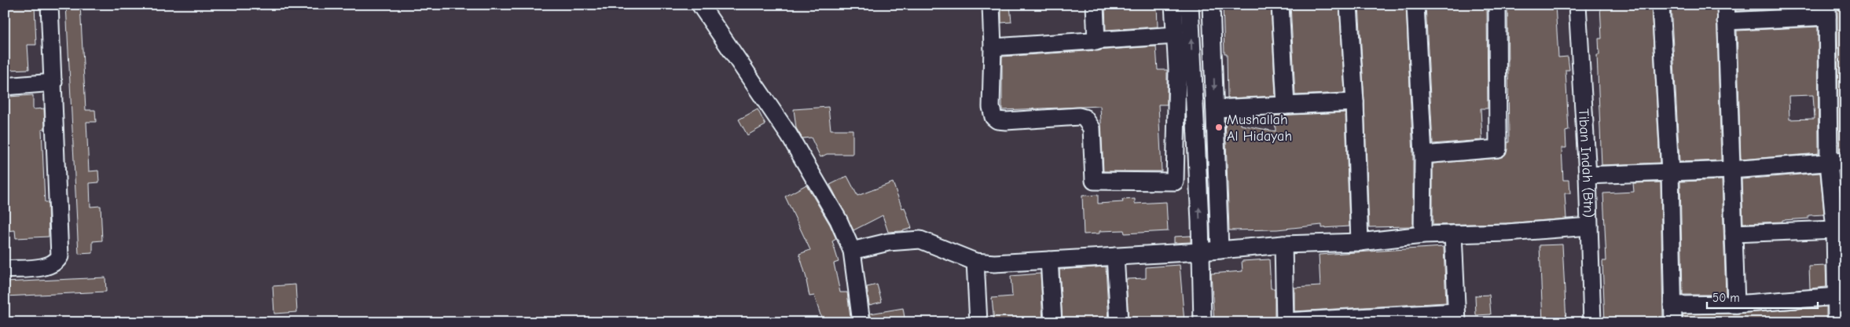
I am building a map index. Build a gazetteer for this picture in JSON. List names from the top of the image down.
{
  "streets": {
    "street": ["Tiban Indah (Btn)"]
  },
  "places": ["Mushallah Al Hidayah"],
  "scale_bar": "50 m"
}
